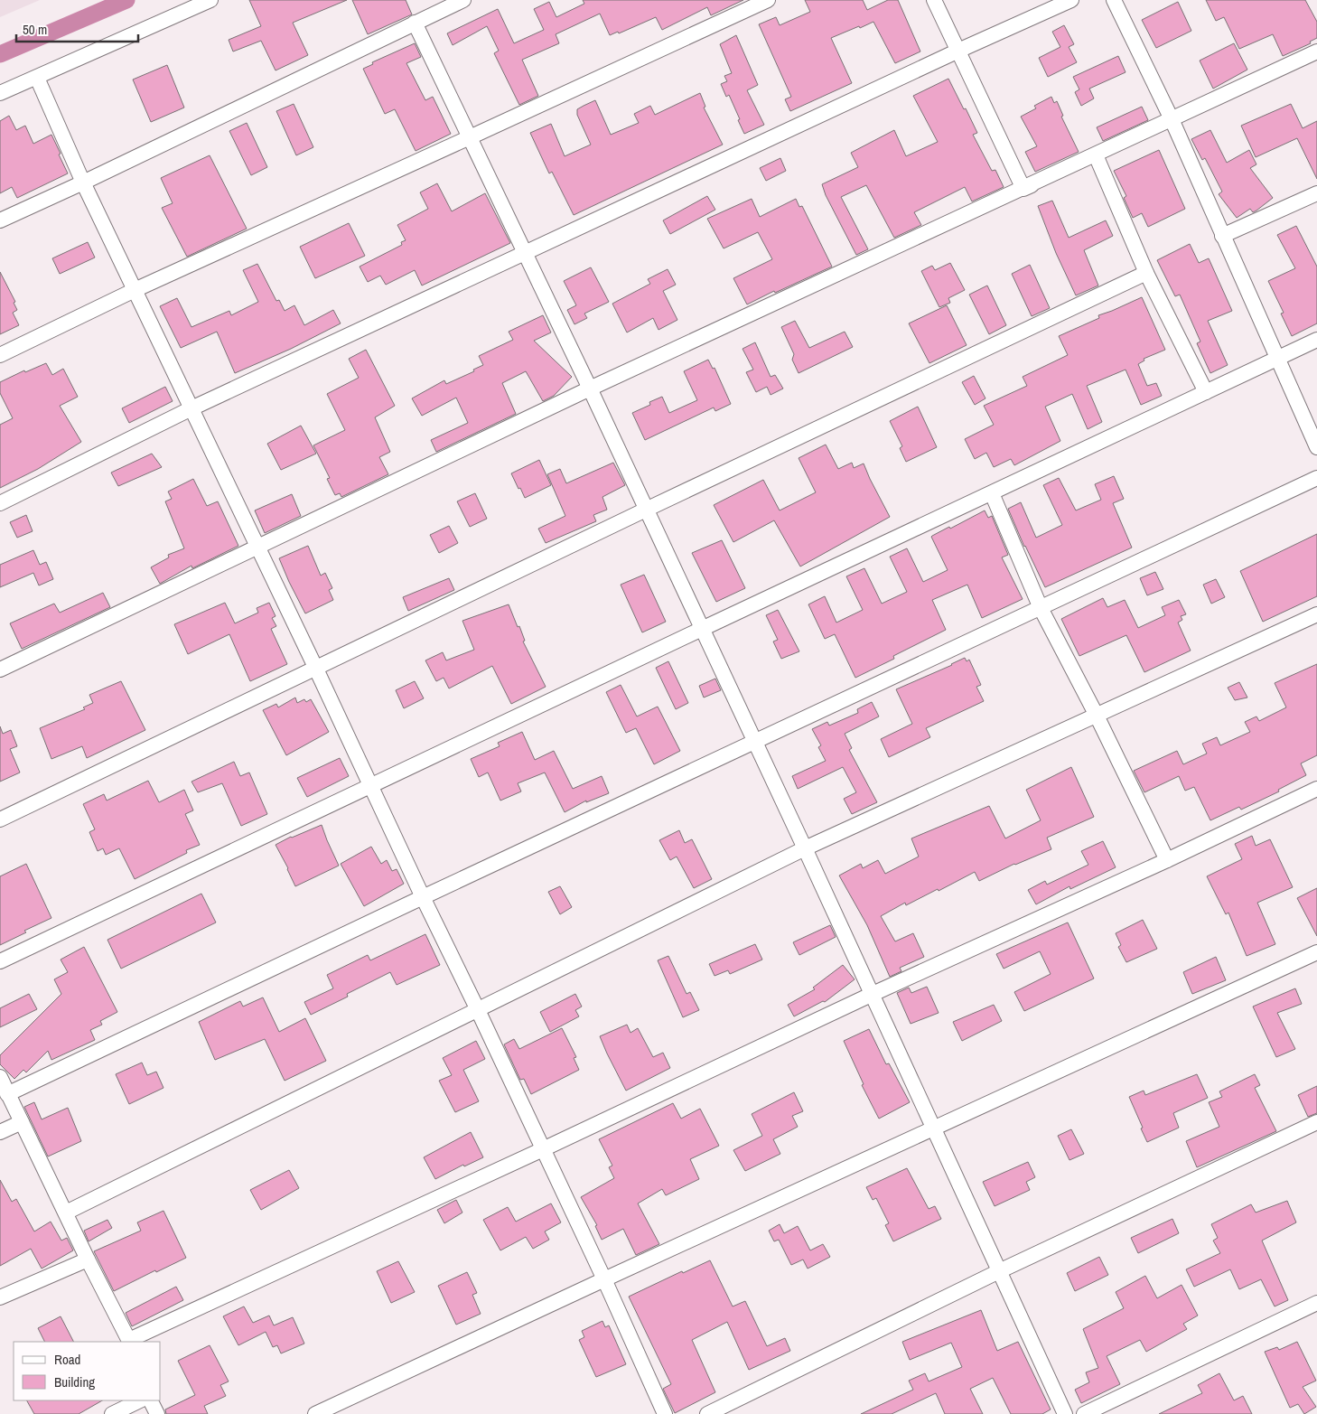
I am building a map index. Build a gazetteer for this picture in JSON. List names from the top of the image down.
{
  "legend": ["Road", "Building"],
  "scale_bar": "50 m"
}
